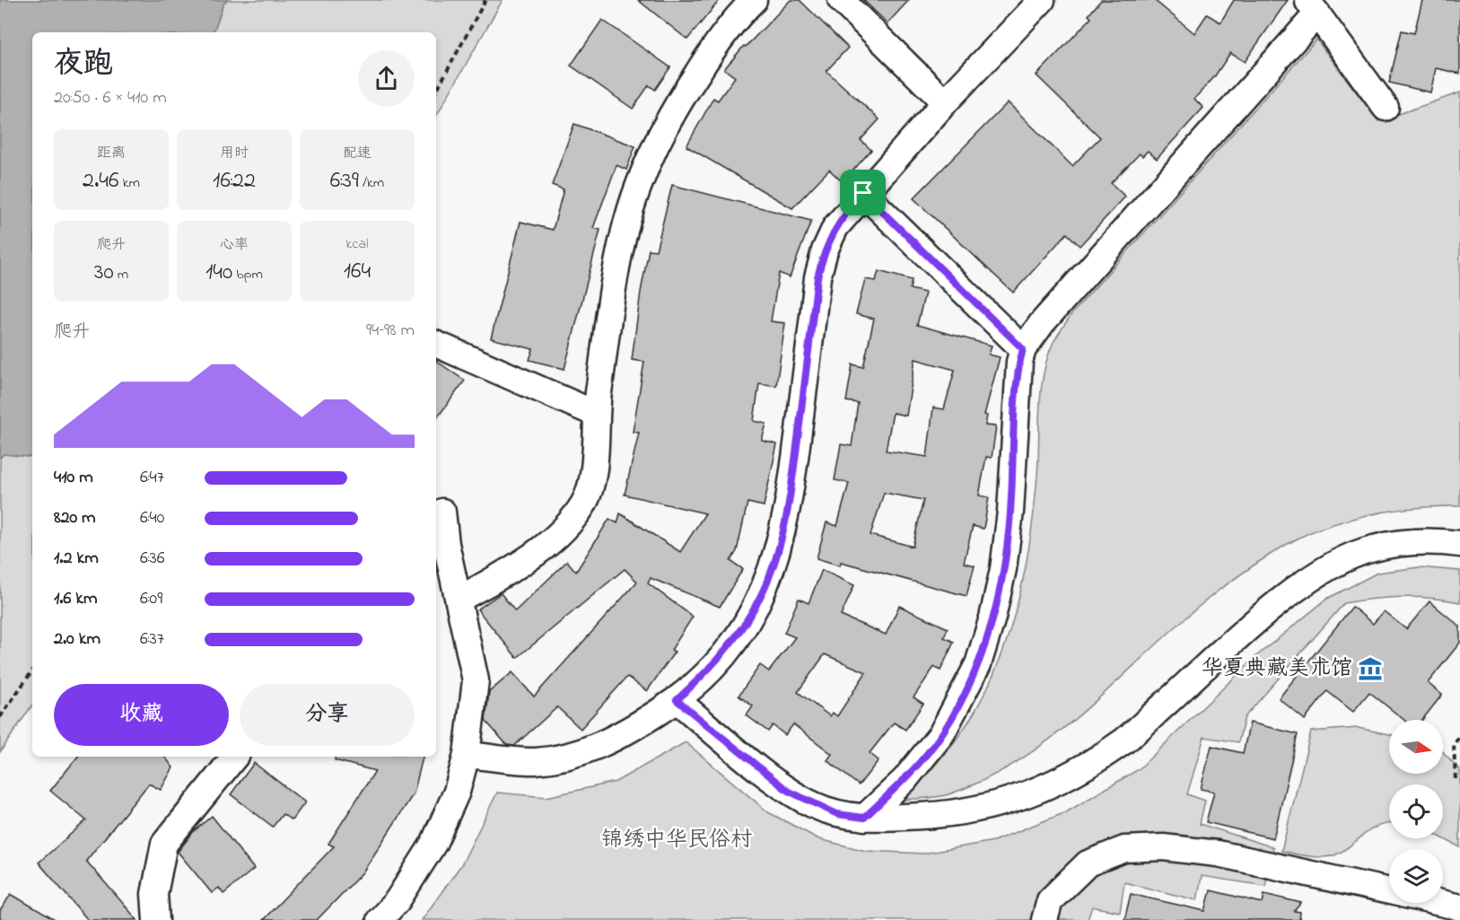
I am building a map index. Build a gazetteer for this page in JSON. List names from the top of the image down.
{
  "parks": ["锦绣中华民俗村"],
  "places": {
    "museum": ["华夏典藏美术馆"]
  },
  "north": "right",
  "page": {
    "heading": ["夜跑", "20:50 · 6 × 410 m"],
    "stats": [
      ["距离", "2.46 km"],
      ["用时", "16:22"],
      ["配速", "6:39 /km"],
      ["爬升", "30 m"],
      ["心率", "140 bpm"],
      ["kcal", "164"]
    ],
    "chart": ["爬升", "94–98 m"],
    "list": [
      {
        "name": "410 m",
        "note": "6:47"
      },
      {
        "name": "820 m",
        "note": "6:40"
      },
      {
        "name": "1.2 km",
        "note": "6:36"
      },
      {
        "name": "1.6 km",
        "note": "6:09"
      },
      {
        "name": "2.0 km",
        "note": "6:37"
      }
    ],
    "buttons": ["收藏", "分享"]
  }
}
